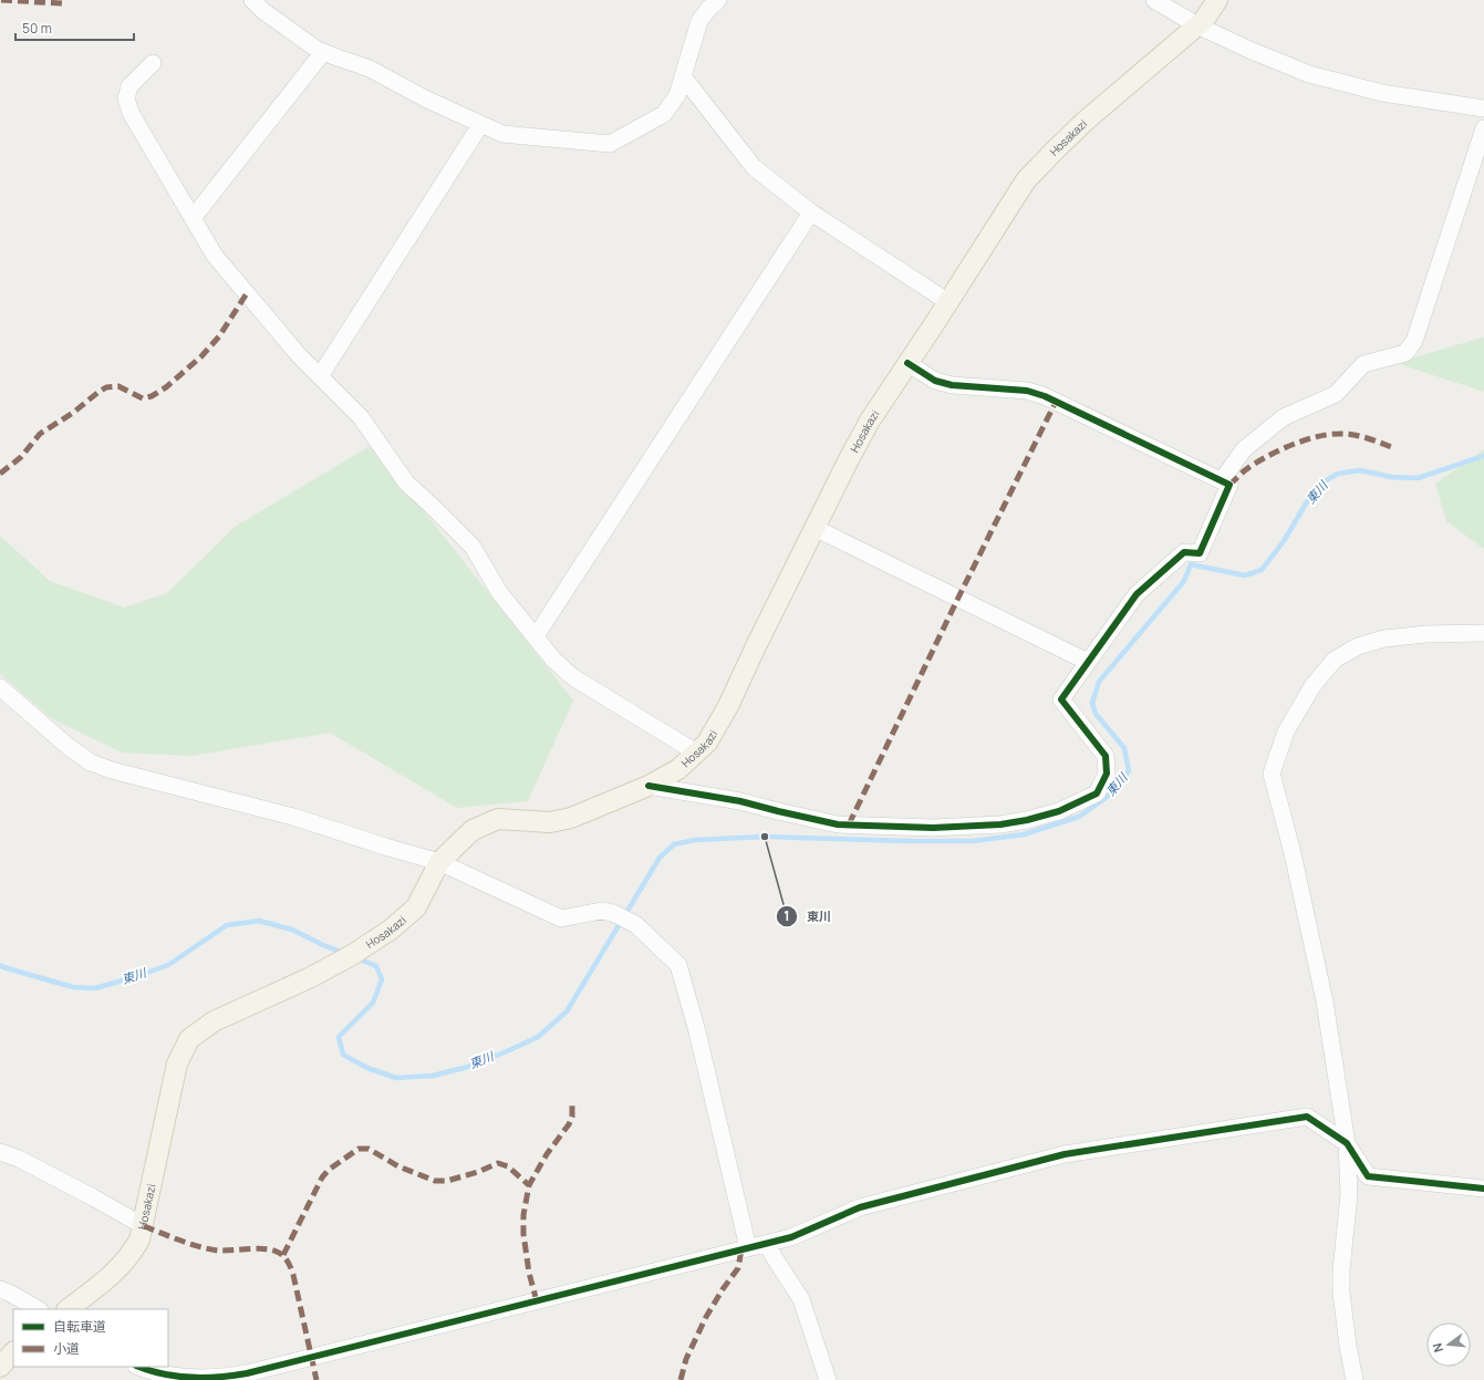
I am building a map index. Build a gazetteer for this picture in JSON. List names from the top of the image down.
{
  "streets": {
    "main road": ["Hosakazi"]
  },
  "water": ["東川"],
  "places": ["東川"],
  "legend": ["自転車道", "小道"],
  "scale_bar": "50 m",
  "north": "left"
}
